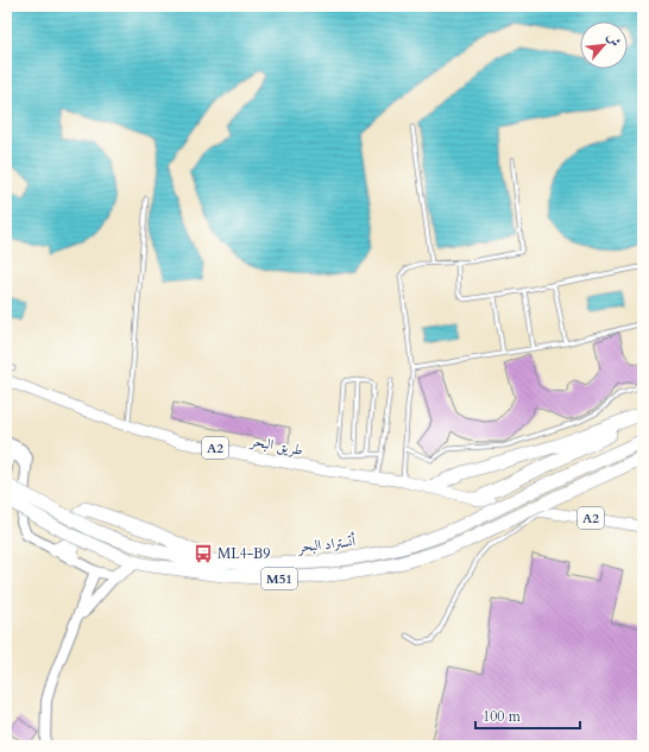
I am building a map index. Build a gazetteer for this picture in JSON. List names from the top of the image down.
{
  "streets": {
    "highway": ["أتستراد البحر", "M51"],
    "main road": ["طريق البحر", "A2"]
  },
  "places": {
    "bus stop": ["ML4-B9"]
  },
  "scale_bar": "100 m",
  "north": "top right"
}
